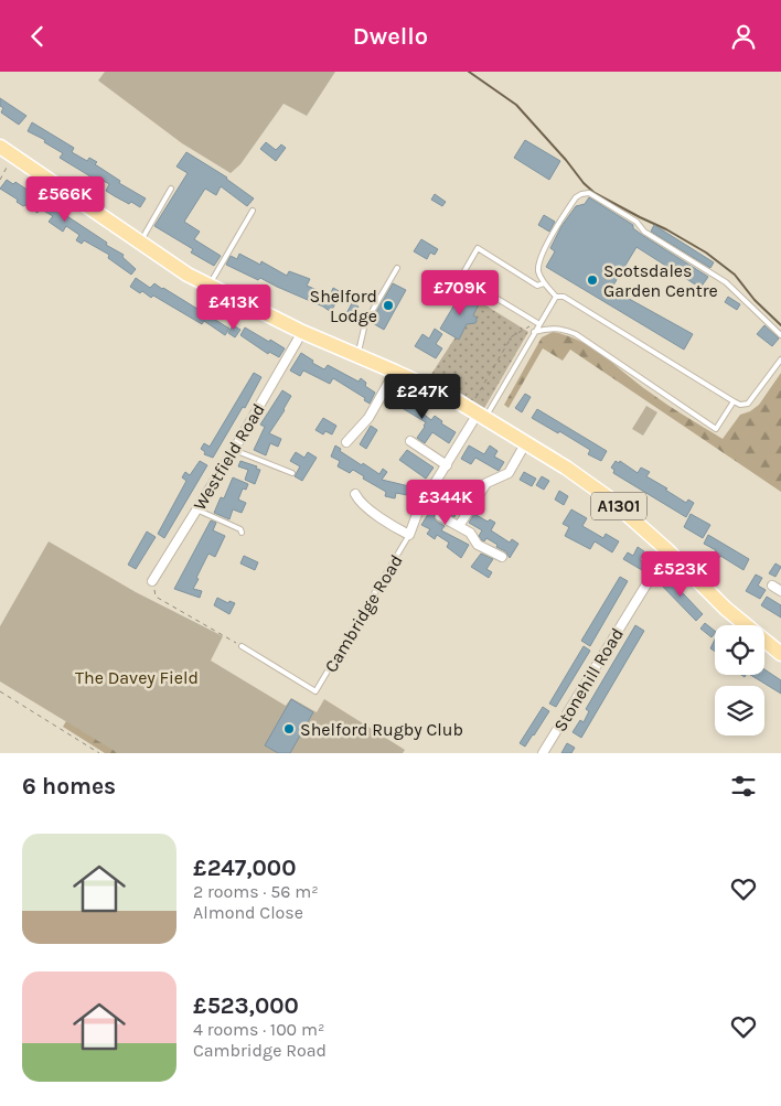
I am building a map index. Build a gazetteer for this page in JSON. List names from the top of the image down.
{
  "streets": {
    "main road": ["A1301"],
    "street": ["Westfield Road", "Cambridge Road", "Stonehill Road"]
  },
  "crossings": [
    ["Westfield Road", "A1301"],
    ["A1301", "Cambridge Road"],
    ["A1301", "Stonehill Road"]
  ],
  "parks": ["The Davey Field"],
  "places": ["Scotsdales Garden Centre", "Shelford Lodge", "Shelford Rugby Club"],
  "page": {
    "header": "Dwello",
    "price": [
      "£566K",
      "£709K",
      "£413K",
      "£247K",
      "£344K",
      "£523K"
    ],
    "heading": "6 homes",
    "list": [
      {
        "name": "£247,000",
        "note": "2 rooms · 56 m² · Almond Close"
      },
      {
        "name": "£523,000",
        "note": "4 rooms · 100 m² · Cambridge Road"
      }
    ]
  }
}
